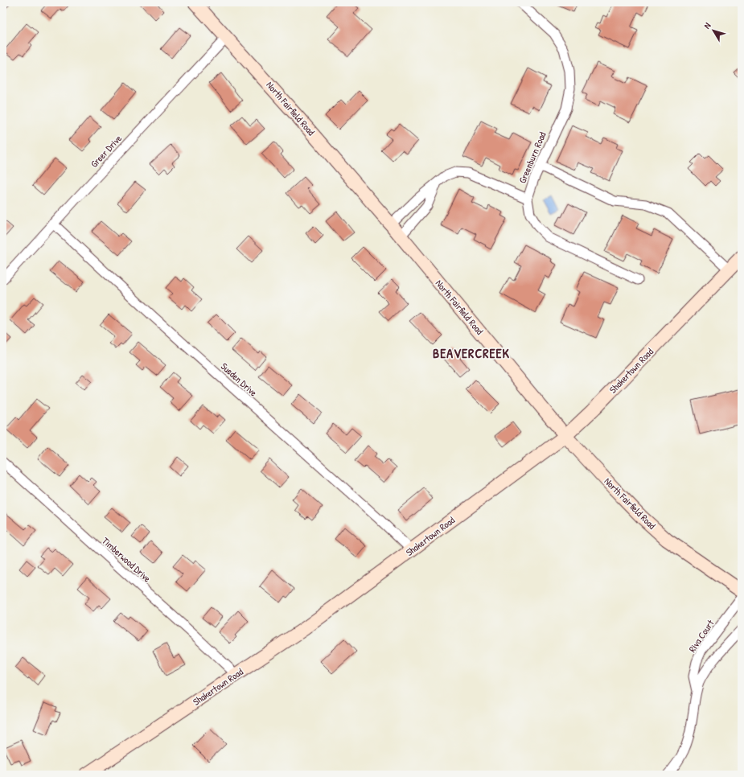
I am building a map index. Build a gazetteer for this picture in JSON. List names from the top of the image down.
{
  "streets": {
    "street": [
      "North Fairfield Road",
      "Greer Drive",
      "Greenburn Road",
      "Shakertown Road",
      "Sueden Drive",
      "Timberwood Drive",
      "Riva Court"
    ]
  },
  "crossings": [
    ["North Fairfield Road", "Greer Drive"],
    ["North Fairfield Road", "Shakertown Road"],
    ["Greer Drive", "Sueden Drive"],
    ["Shakertown Road", "Sueden Drive"],
    ["Shakertown Road", "Timberwood Drive"]
  ],
  "districts": ["BEAVERCREEK"],
  "north": "top left"
}
